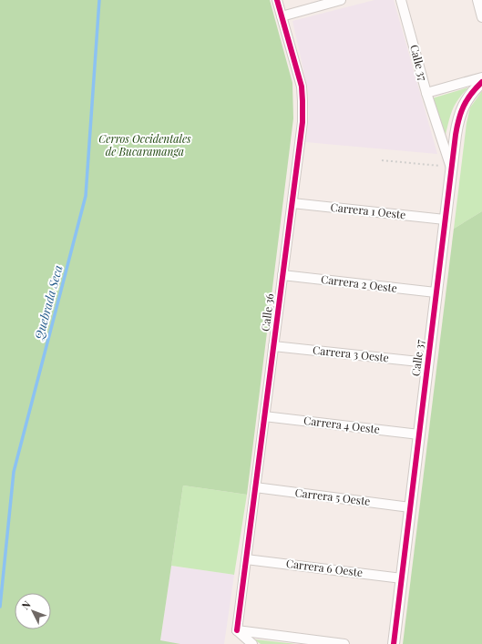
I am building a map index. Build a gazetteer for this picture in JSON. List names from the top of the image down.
{
  "streets": {
    "street": [
      "Calle 37",
      "Carrera 1 Oeste",
      "Carrera 2 Oeste",
      "Calle 36",
      "Carrera 3 Oeste",
      "Carrera 4 Oeste",
      "Carrera 5 Oeste",
      "Carrera 6 Oeste"
    ]
  },
  "crossings": [
    ["Calle 37", "Carrera 1 Oeste"],
    ["Calle 37", "Carrera 2 Oeste"],
    ["Calle 37", "Carrera 3 Oeste"],
    ["Calle 37", "Carrera 4 Oeste"],
    ["Calle 37", "Carrera 5 Oeste"],
    ["Calle 37", "Carrera 6 Oeste"],
    ["Carrera 1 Oeste", "Calle 36"],
    ["Carrera 2 Oeste", "Calle 36"],
    ["Calle 36", "Carrera 3 Oeste"],
    ["Calle 36", "Carrera 4 Oeste"],
    ["Calle 36", "Carrera 5 Oeste"],
    ["Calle 36", "Carrera 6 Oeste"]
  ],
  "water": ["Quebrada Seca"],
  "parks": ["Cerros Occidentales de Bucaramanga"],
  "north": "top left"
}
